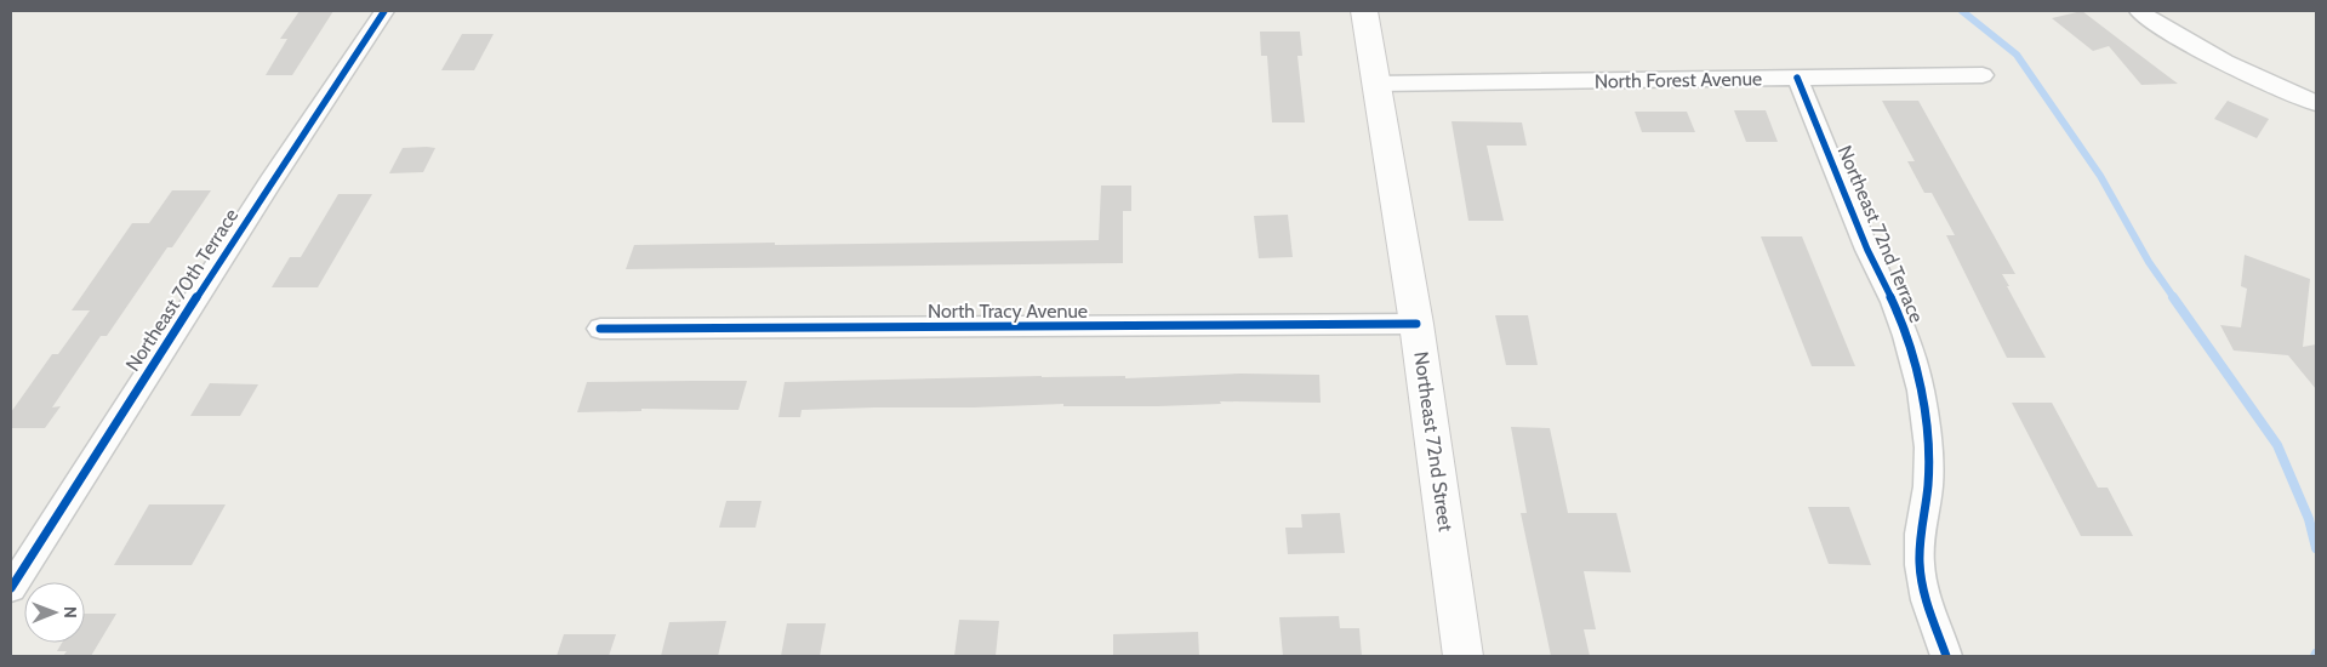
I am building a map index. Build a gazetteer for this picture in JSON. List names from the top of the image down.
{
  "streets": {
    "main road": ["Northeast 72nd Street"],
    "street": [
      "North Forest Avenue",
      "Northeast 72nd Terrace",
      "Northeast 70th Terrace",
      "North Tracy Avenue"
    ]
  },
  "crossings": [
    ["North Forest Avenue", "Northeast 72nd Terrace"],
    ["North Forest Avenue", "Northeast 72nd Street"],
    ["North Tracy Avenue", "Northeast 72nd Street"]
  ],
  "north": "right"
}
